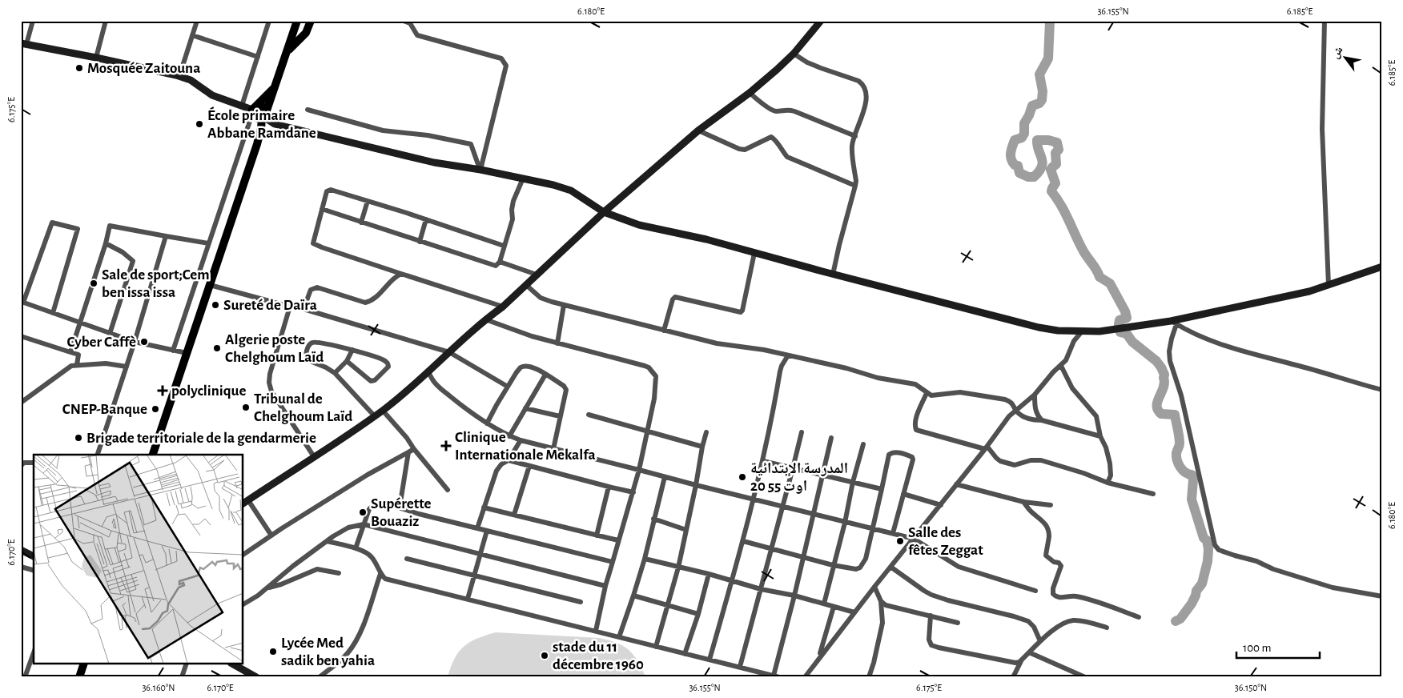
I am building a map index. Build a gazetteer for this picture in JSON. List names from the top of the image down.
{
  "places": {
    "other": [
      "Mosquée Zaitouna",
      "École primaire Abbane Ramdane",
      "Sale de sport;Cem ben issa issa",
      "Sureté de Daïra",
      "Cyber Caffè",
      "Algerie poste Chelghoum Laïd",
      "Tribunal de Chelghoum Laïd",
      "CNEP-Banque",
      "Brigade territoriale de la gendarmerie",
      "المدرسة الإبتدائية 20 اوت 55",
      "Supérette Bouaziz",
      "Salle des fêtes Zeggat",
      "Lycée Med sadik ben yahia",
      "stade du 11 décembre 1960"
    ],
    "health": ["polyclinique", "Clinique Internationale Mekalfa"]
  },
  "scale_bar": "100 m",
  "north": "top left",
  "coordinates": [
    "6.180°E",
    "36.155°N",
    "6.185°E",
    "6.175°E",
    "6.170°E",
    "36.160°N",
    "36.150°N"
  ]
}
